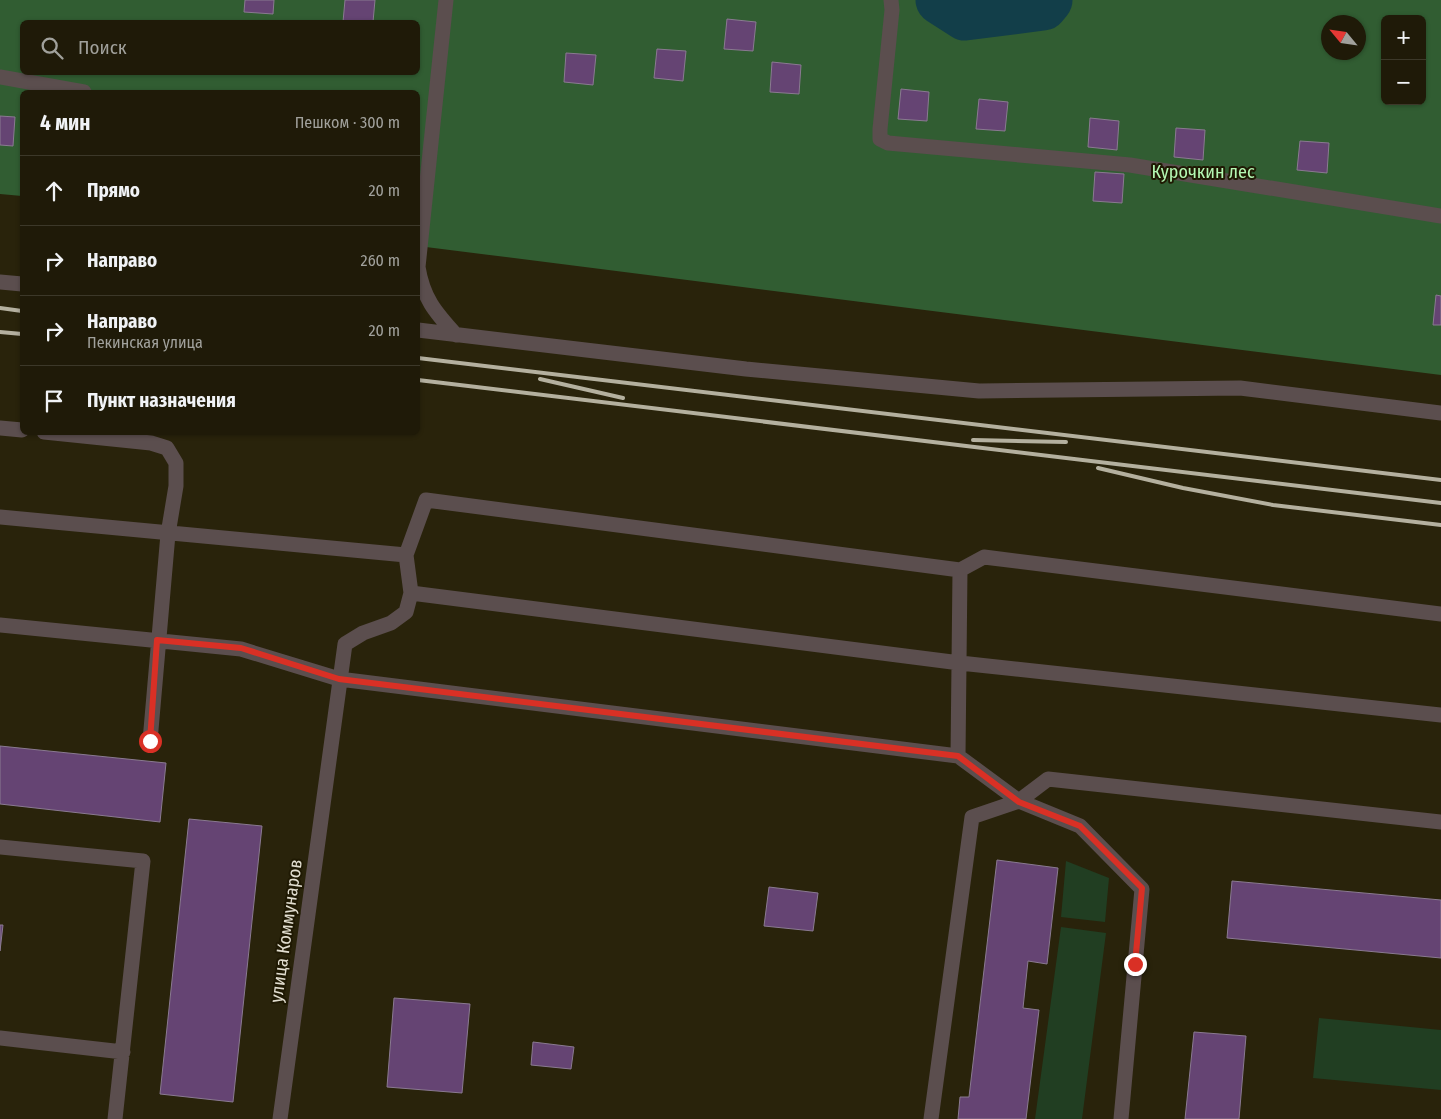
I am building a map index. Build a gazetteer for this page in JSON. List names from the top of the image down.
{
  "streets": {
    "street": ["улица Коммунаров"]
  },
  "parks": ["Курочкин лес"],
  "north": "top left",
  "page": {
    "map_buttons": ["+", "−"],
    "search": "Поиск",
    "heading": ["4 мин", "Пешком · 300 m"],
    "list": [
      ["Прямо", "20 m"],
      ["Направо", "260 m"],
      ["Направо", "Пекинская улица", "20 m"],
      "Пункт назначения"
    ]
  }
}
